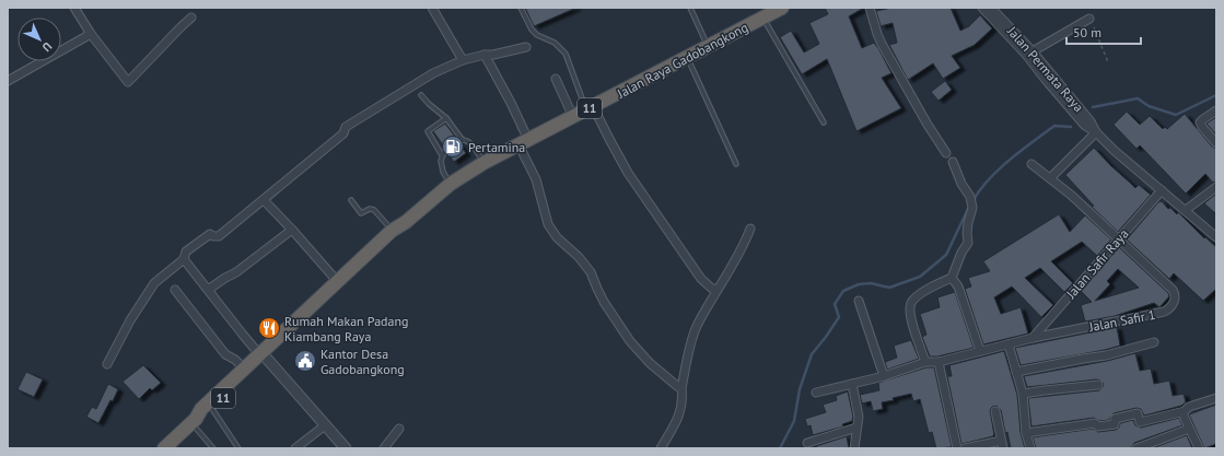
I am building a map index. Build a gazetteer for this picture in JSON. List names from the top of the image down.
{
  "streets": {
    "highway": ["Jalan Raya Gadobangkong", "11"],
    "street": ["Jalan Permata Raya", "Jalan Safir Raya", "Jalan Safir 1"]
  },
  "crossings": [
    ["Jalan Safir Raya", "Jalan Safir 1"]
  ],
  "places": {
    "fuel station": ["Pertamina"],
    "restaurant": ["Rumah Makan Padang Kiambang Raya"],
    "public building": ["Kantor Desa Gadobangkong"]
  },
  "scale_bar": "50 m",
  "north": "bottom right"
}
